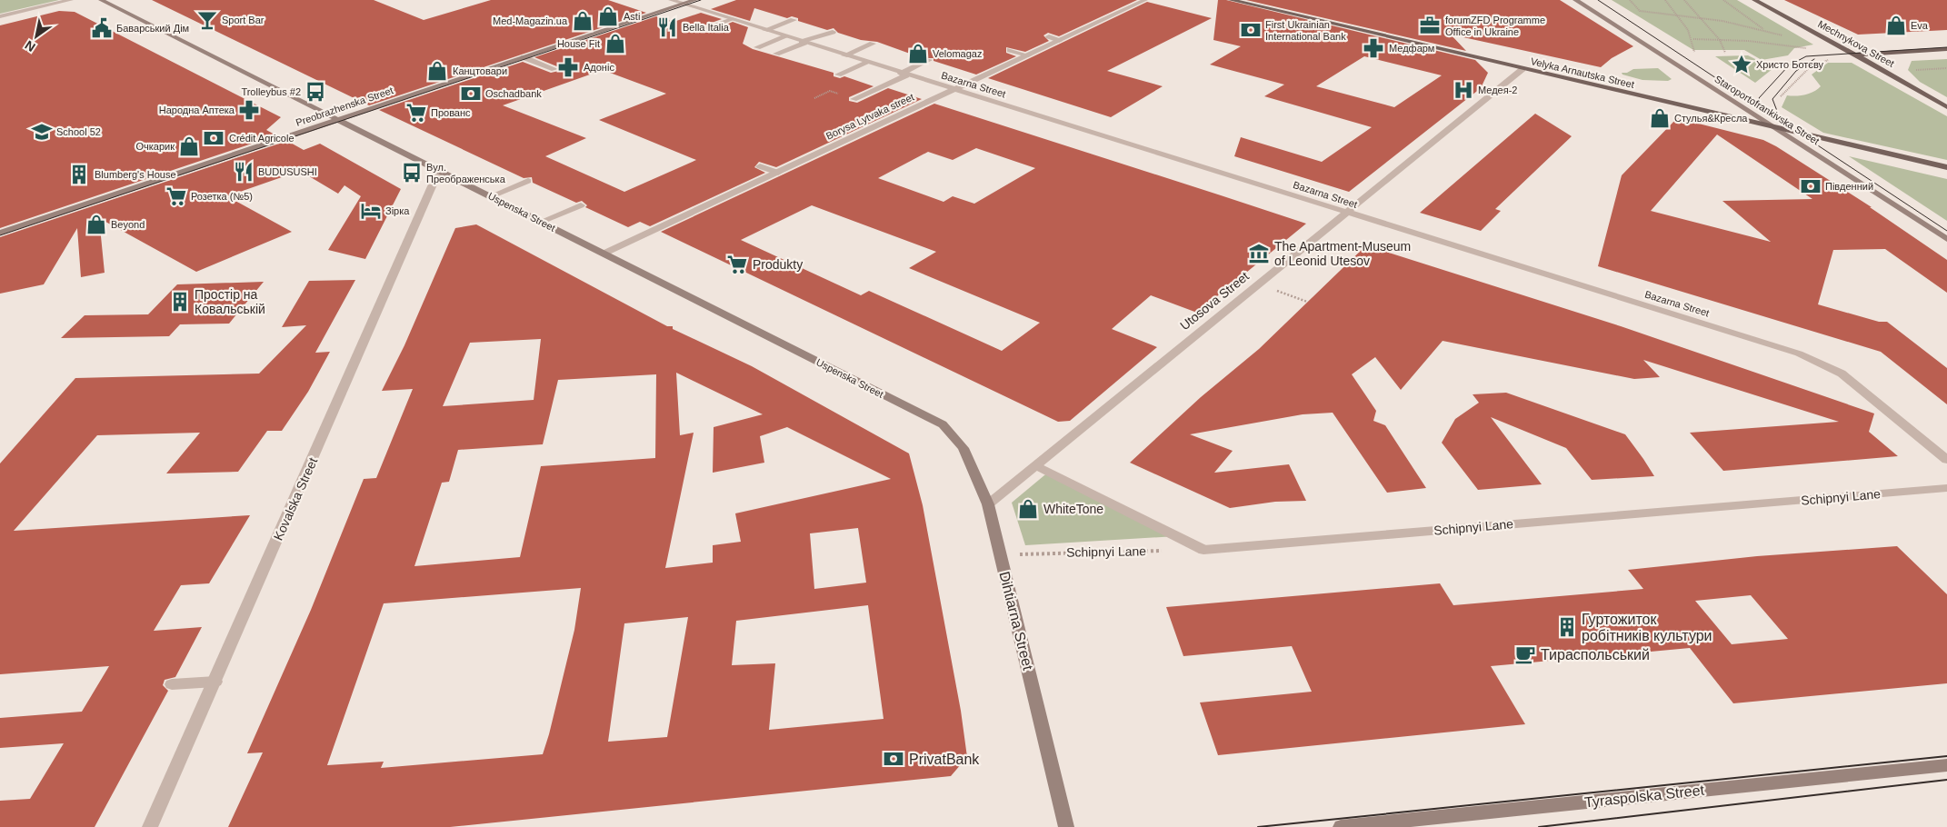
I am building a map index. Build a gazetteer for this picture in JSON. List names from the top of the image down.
{
  "streets": {
    "main road": [
      "Mechnykova Street",
      "Velyka Arnautska Street",
      "Preobrazhenska Street",
      "Staroportofrankivska Street",
      "Uspenska Street",
      "Dihtiarna Street",
      "Tyraspolska Street"
    ],
    "street": [
      "Bazarna Street",
      "Borysa Lytvaka street",
      "Utosova Street",
      "Schipnyi Lane",
      "Kovalska Street"
    ]
  },
  "crossings": [
    ["Velyka Arnautska Street", "Staroportofrankivska Street"],
    ["Velyka Arnautska Street", "Utosova Street"],
    ["Bazarna Street", "Preobrazhenska Street"],
    ["Bazarna Street", "Borysa Lytvaka street"],
    ["Bazarna Street", "Utosova Street"],
    ["Preobrazhenska Street", "Uspenska Street"],
    ["Borysa Lytvaka street", "Uspenska Street"],
    ["Uspenska Street", "Kovalska Street"],
    ["Uspenska Street", "Dihtiarna Street"],
    ["Utosova Street", "Schipnyi Lane"],
    ["Utosova Street", "Dihtiarna Street"],
    ["Schipnyi Lane", "Dihtiarna Street"]
  ],
  "places": {
    "shop": [
      "Asti",
      "Med-Magazin.ua",
      "Eva",
      "House Fit",
      "Velomagaz",
      "Канцтовари",
      "Стулья&Кресла",
      "Очкарик",
      "Beyond",
      "WhiteTone"
    ],
    "bar": ["Sport Bar"],
    "office": ["forumZFD Programme Office in Ukraine"],
    "restaurant": ["Bella Italia", "BUDUSUSHI"],
    "public building": ["Баварський Дім"],
    "bank": [
      "First Ukrainian International Bank",
      "Oschadbank",
      "Crédit Agricole",
      "Південний",
      "PrivatBank"
    ],
    "pharmacy": ["Медфарм", "Адоніс", "Народна Аптека"],
    "place": ["Христо Ботєву"],
    "hospital": ["Медея-2"],
    "bus stop": ["Trolleybus #2", "Вул. Преображенська"],
    "supermarket": ["Прованс", "Розетка (№5)", "Produkty"],
    "school or university": ["School 52"],
    "building": ["Blumberg's House", "Простір на Ковальській", "Гуртожиток робітників культури"],
    "hotel": ["Зірка"],
    "museum": ["The Apartment-Museum of Leonid Utesov"],
    "cafe": ["Тираспольський"]
  },
  "north": "bottom left"
}
